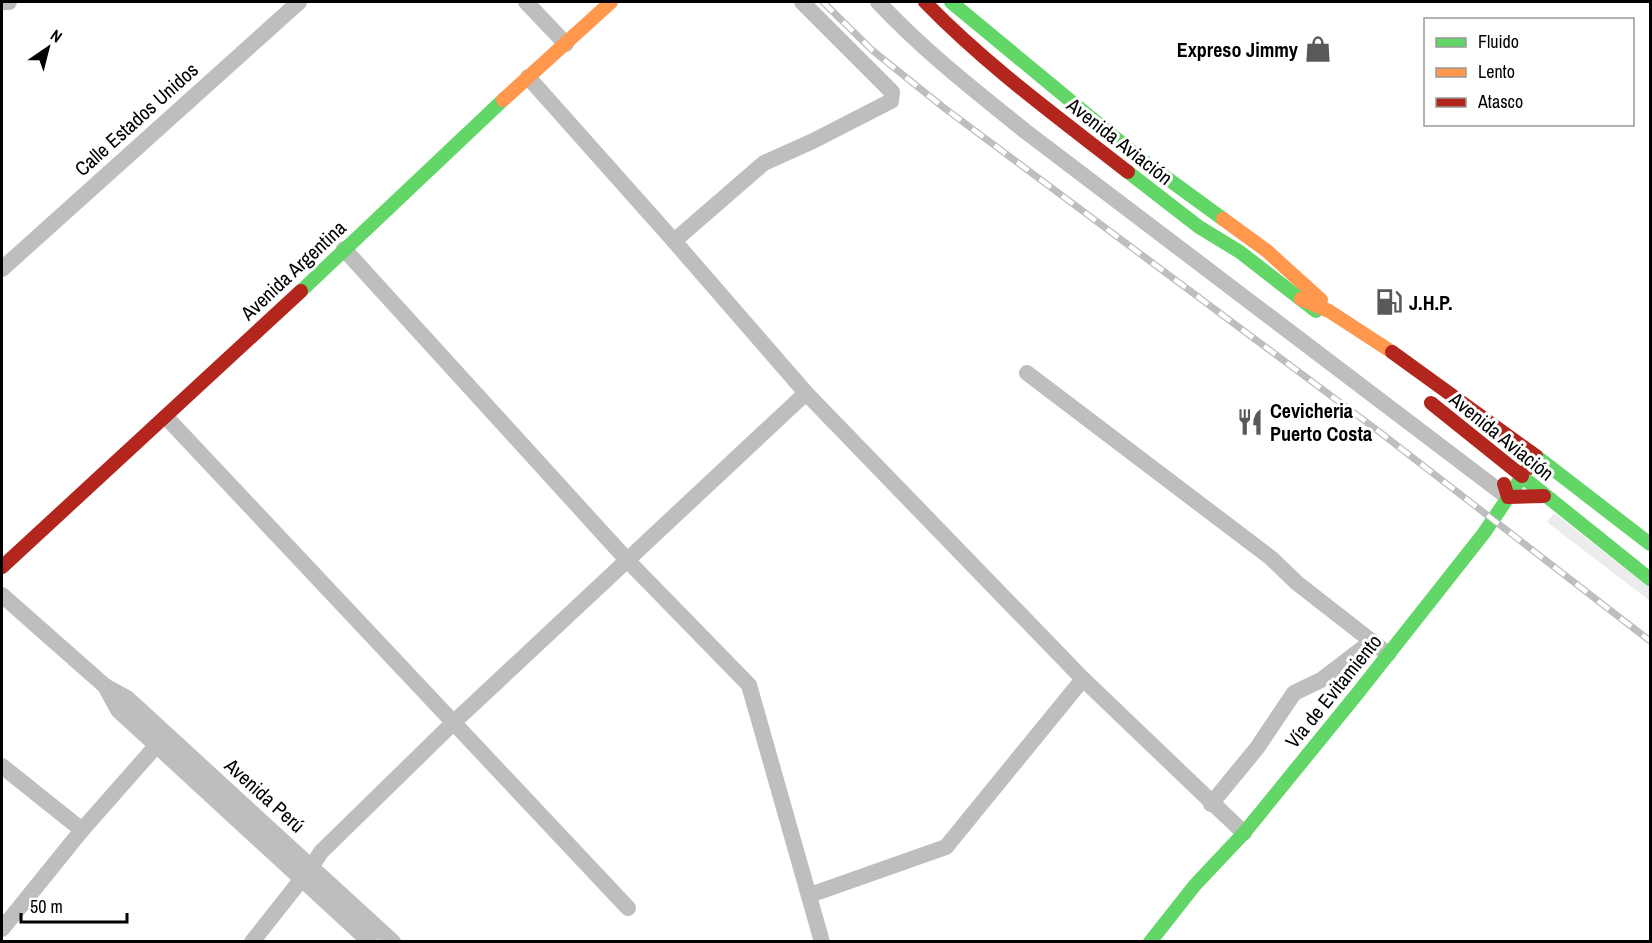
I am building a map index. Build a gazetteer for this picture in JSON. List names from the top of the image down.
{
  "streets": {
    "main road": ["Avenida Aviación", "Avenida Argentina", "Vía de Evitamiento"],
    "street": ["Calle Estados Unidos", "Avenida Perú"]
  },
  "crossings": [
    ["Avenida Aviación", "Vía de Evitamiento"]
  ],
  "places": {
    "shop": ["Expreso Jimmy"],
    "fuel station": ["J.H.P."],
    "restaurant": ["Cevicheria Puerto Costa"]
  },
  "legend": ["Fluido", "Lento", "Atasco"],
  "scale_bar": "50 m",
  "north": "top right"
}
